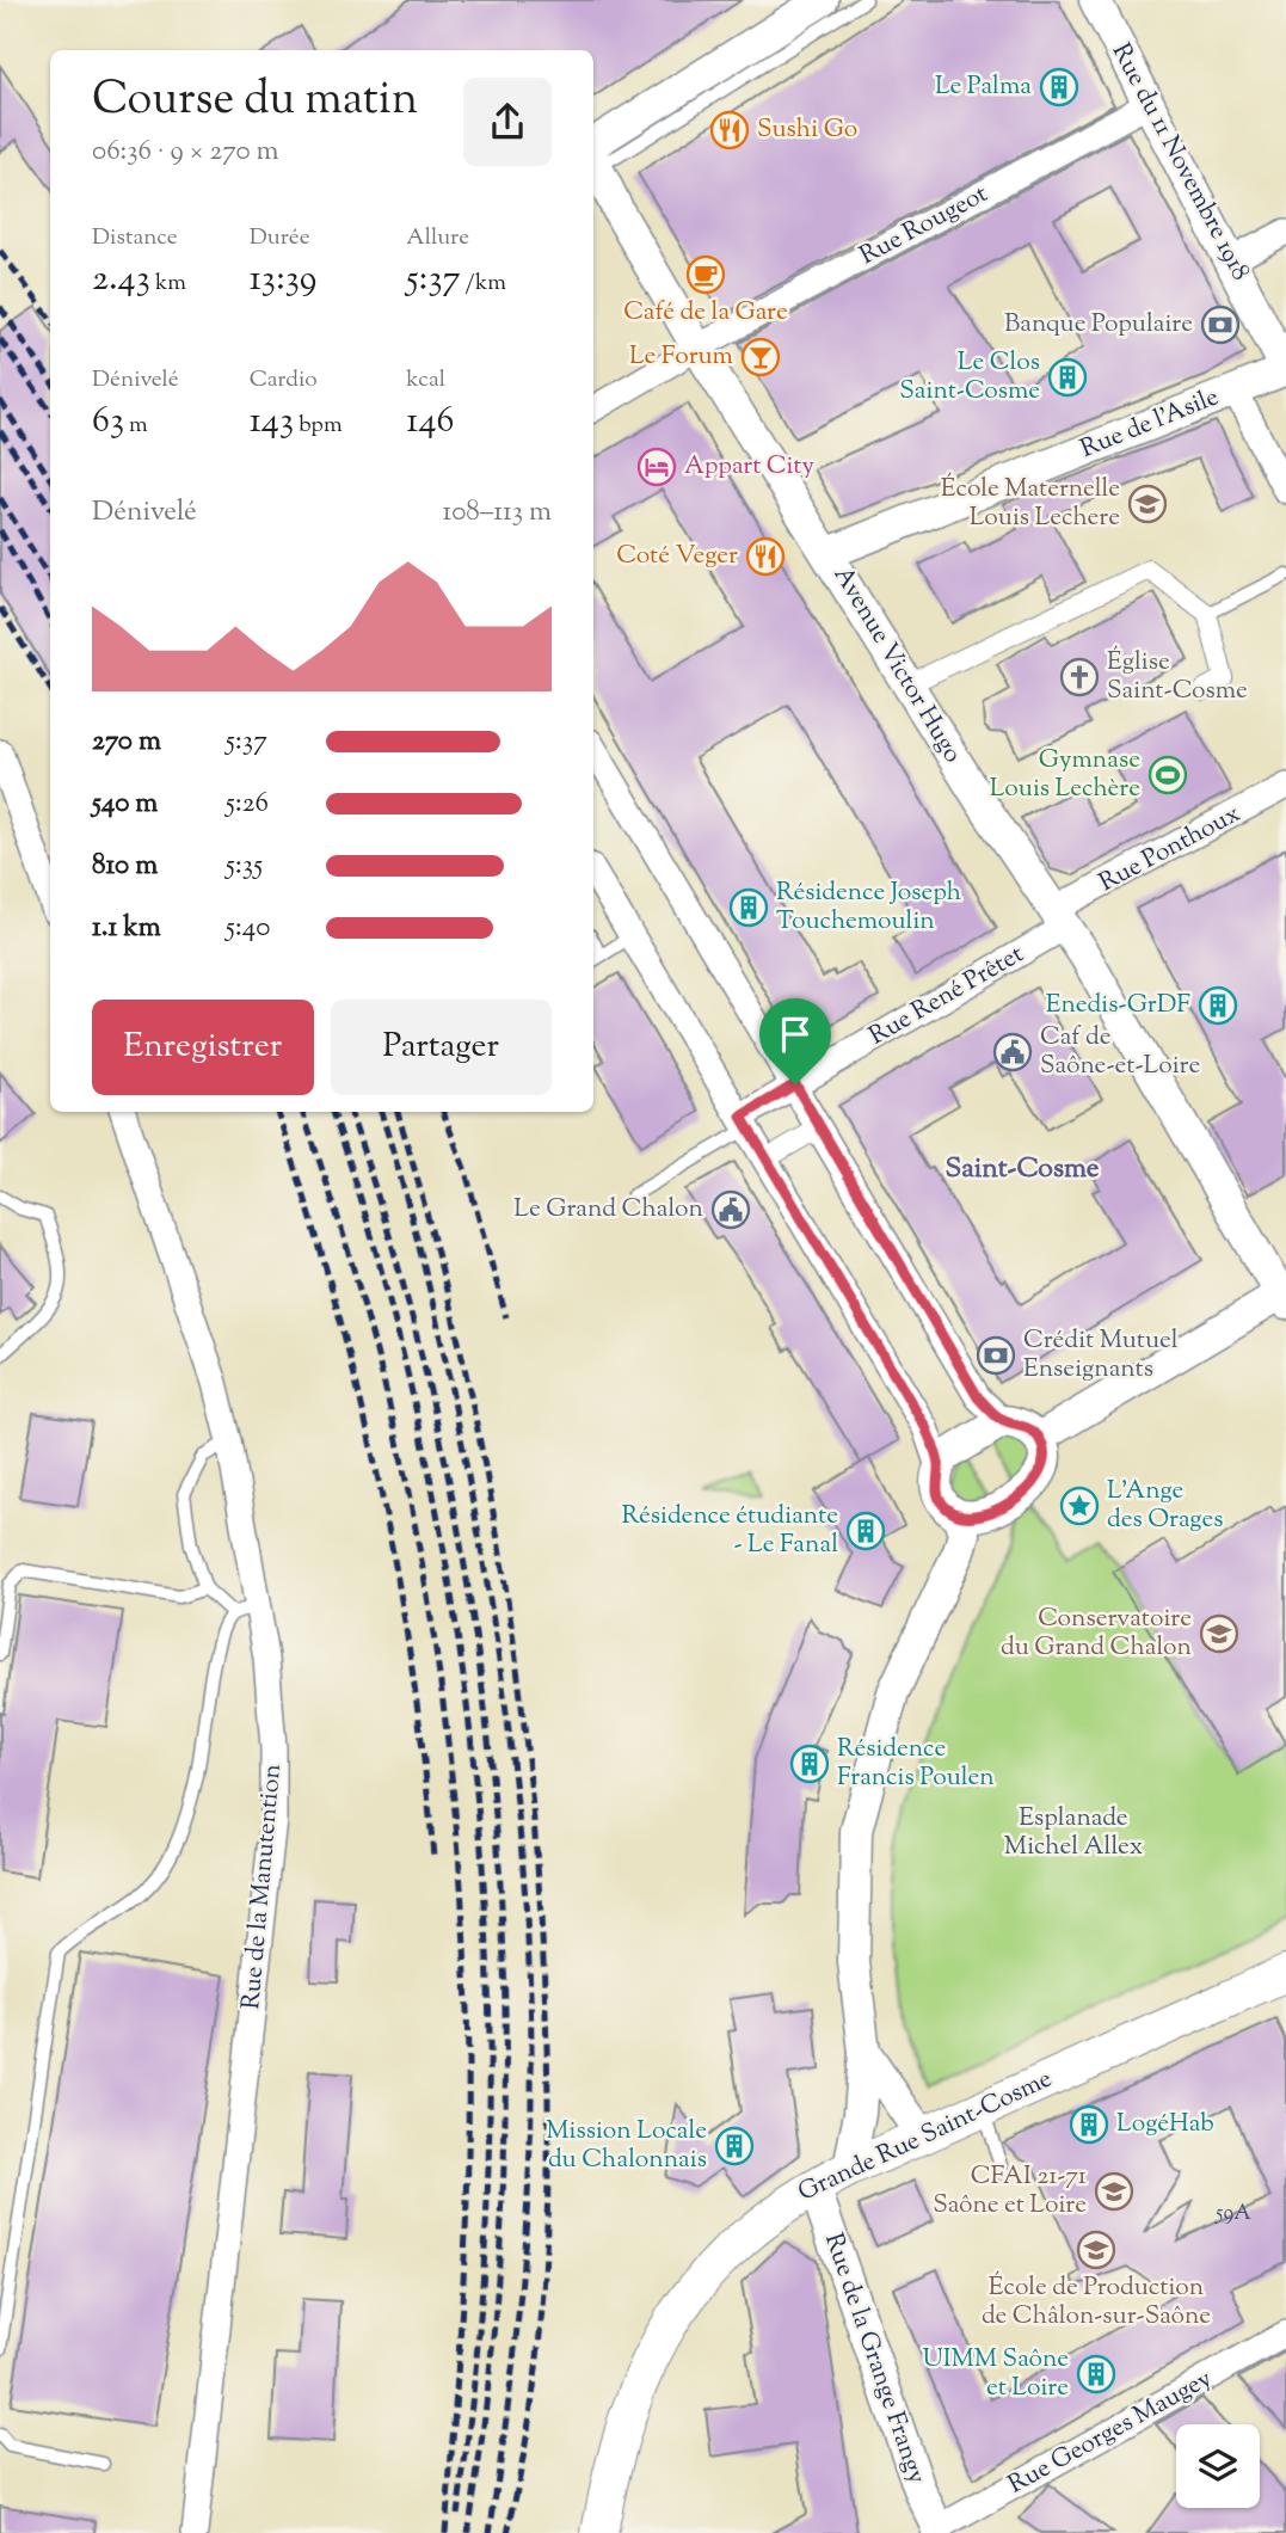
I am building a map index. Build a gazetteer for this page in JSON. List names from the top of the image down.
{
  "streets": {
    "main road": ["Grande Rue Saint-Cosme"],
    "street": [
      "Rue du 11 Novembre 1918",
      "Rue Rougeot",
      "Rue de l'Asile",
      "Avenue Victor Hugo",
      "Rue Ponthoux",
      "Rue René Prêtet",
      "Rue de la Manutention",
      "Rue de la Grange Frangy",
      "Rue Georges Maugey"
    ]
  },
  "crossings": [
    ["Rue du 11 Novembre 1918", "Rue Rougeot"],
    ["Rue du 11 Novembre 1918", "Rue de l'Asile"],
    ["Rue Rougeot", "Avenue Victor Hugo"],
    ["Rue de l'Asile", "Avenue Victor Hugo"],
    ["Avenue Victor Hugo", "Rue Ponthoux"],
    ["Avenue Victor Hugo", "Rue René Prêtet"],
    ["Rue Ponthoux", "Rue René Prêtet"],
    ["Grande Rue Saint-Cosme", "Rue de la Grange Frangy"],
    ["Rue de la Grange Frangy", "Rue Georges Maugey"]
  ],
  "districts": ["Saint-Cosme"],
  "parks": ["Esplanade Michel Allex"],
  "places": {
    "building": [
      "Le Palma",
      "Le Clos Saint-Cosme",
      "Résidence Joseph Touchemoulin",
      "Enedis-GrDF",
      "Résidence étudiante - Le Fanal",
      "Résidence Francis Poulen",
      "LogéHab",
      "Mission Locale du Chalonnais",
      "UIMM Saône et Loire"
    ],
    "restaurant": ["Sushi Go", "Coté Veger"],
    "cafe": ["Café de la Gare"],
    "bank": ["Banque Populaire", "Crédit Mutuel Enseignants"],
    "bar": ["Le Forum"],
    "hotel": ["Appart City"],
    "school or university": [
      "École Maternelle Louis Lechere",
      "Conservatoire du Grand Chalon",
      "CFAI 21-71 Saône et Loire",
      "École de Production de Châlon-sur-Saône"
    ],
    "church": ["Église Saint-Cosme"],
    "sports": ["Gymnase Louis Lechère"],
    "public building": ["Caf de Saône-et-Loire", "Le Grand Chalon"],
    "place": ["L'Ange des Orages"]
  },
  "house_numbers": ["59A"],
  "page": {
    "heading": ["Course du matin", "06:36 · 9 × 270 m"],
    "stats": [
      ["Distance", "2.43 km"],
      ["Durée", "13:39"],
      ["Allure", "5:37 /km"],
      ["Dénivelé", "63 m"],
      ["Cardio", "143 bpm"],
      ["kcal", "146"]
    ],
    "chart": ["Dénivelé", "108–113 m"],
    "list": [
      {
        "name": "270 m",
        "note": "5:37"
      },
      {
        "name": "540 m",
        "note": "5:26"
      },
      {
        "name": "810 m",
        "note": "5:35"
      },
      {
        "name": "1.1 km",
        "note": "5:40"
      }
    ],
    "buttons": ["Enregistrer", "Partager"]
  }
}
